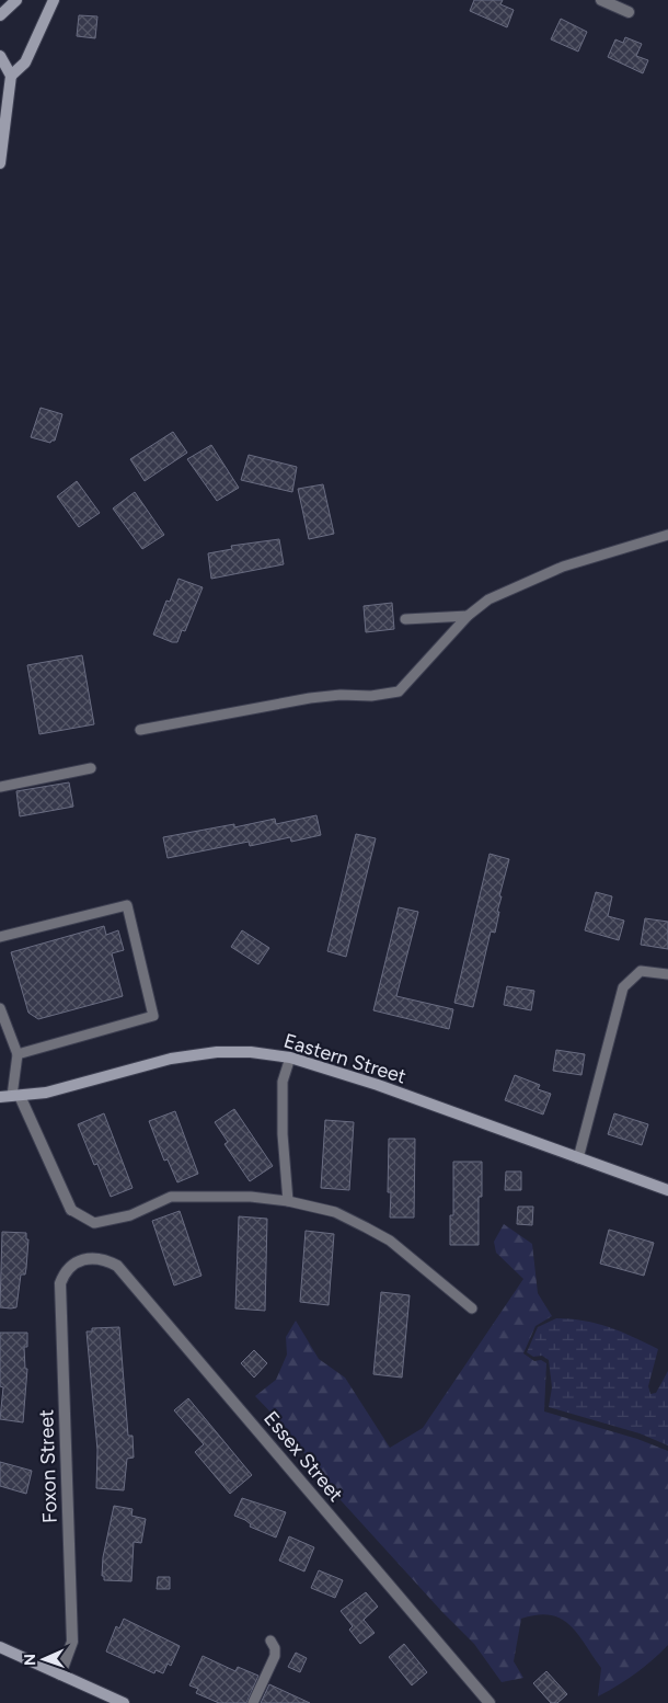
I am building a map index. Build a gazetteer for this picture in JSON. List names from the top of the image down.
{
  "streets": {
    "street": ["Eastern Street", "Essex Street", "Foxon Street"]
  },
  "crossings": [
    ["Essex Street", "Foxon Street"]
  ],
  "north": "left"
}
